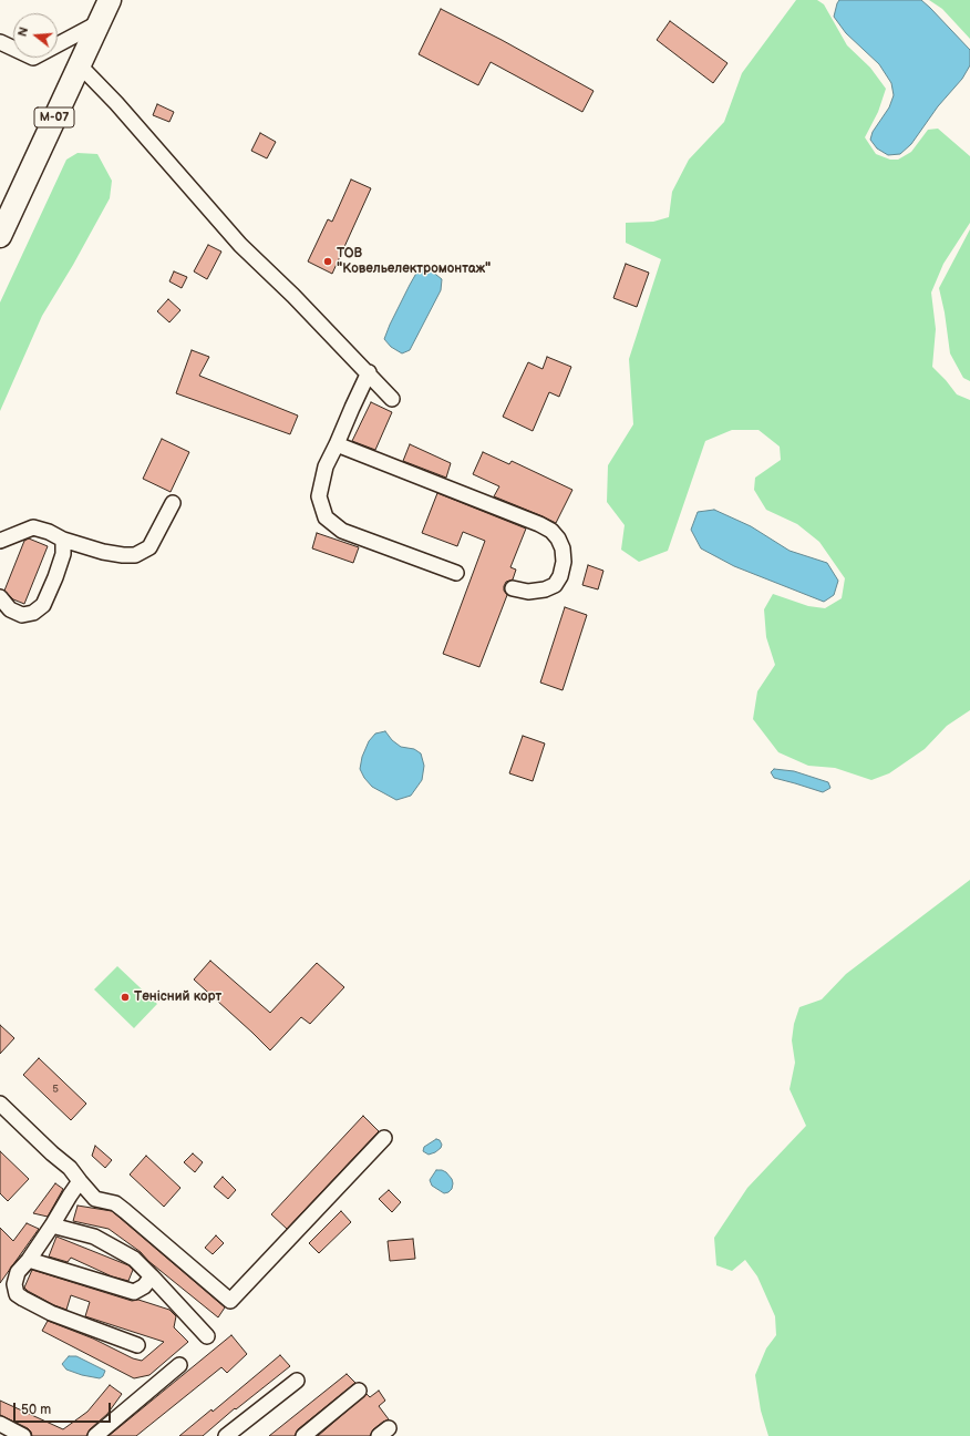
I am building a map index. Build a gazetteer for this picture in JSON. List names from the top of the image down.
{
  "streets": {
    "highway": ["М-07"]
  },
  "places": ["ТОВ \"Ковельелектромонтаж\"", "Тенісний корт"],
  "house_numbers": ["5"],
  "scale_bar": "50 m",
  "north": "left"
}
